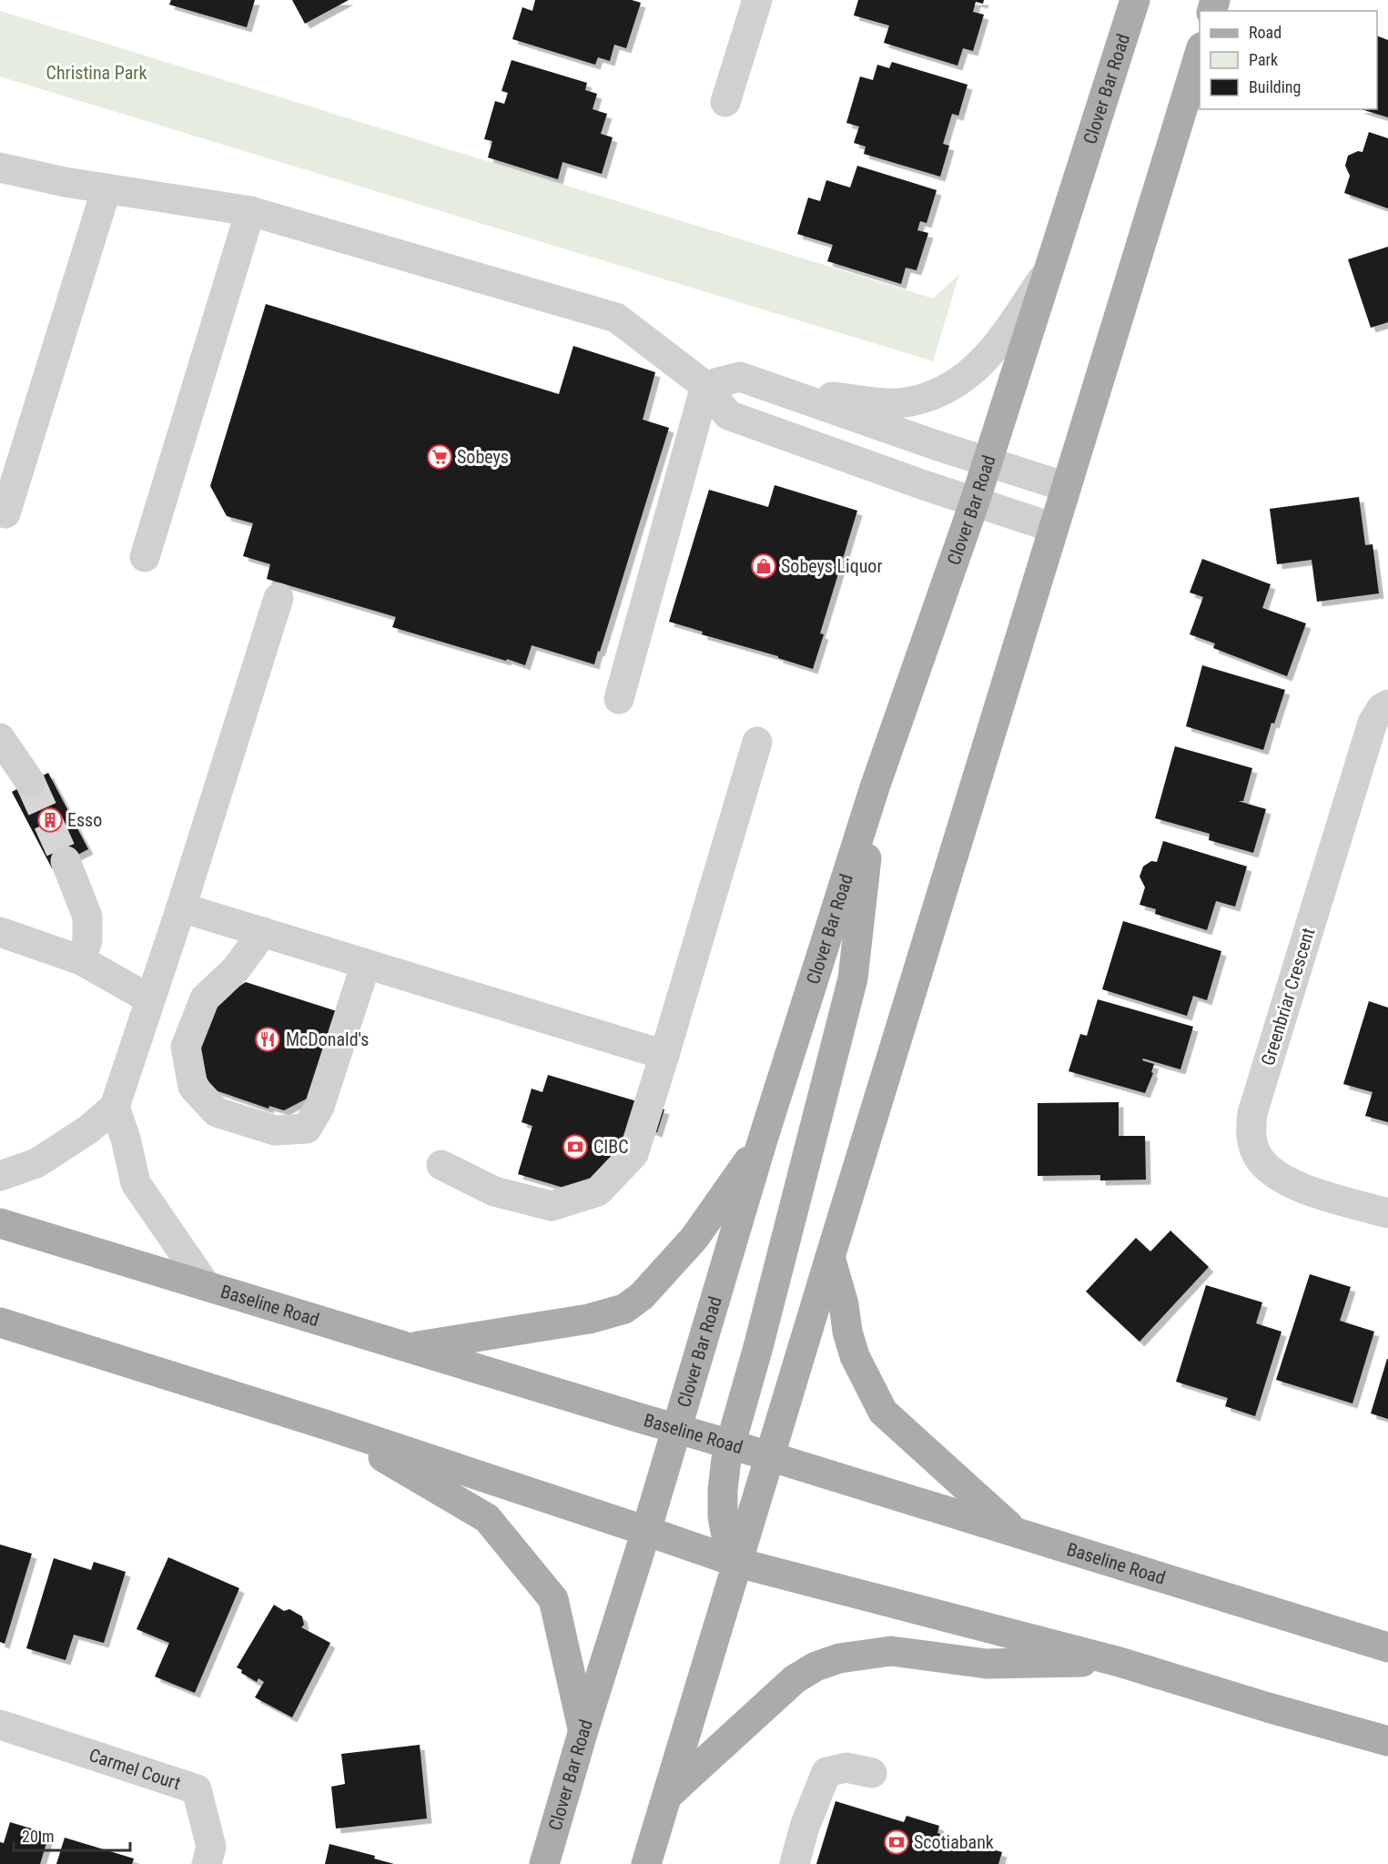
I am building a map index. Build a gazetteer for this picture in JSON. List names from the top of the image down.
{
  "streets": {
    "main road": ["Clover Bar Road", "Baseline Road"],
    "street": ["Greenbriar Crescent", "Carmel Court"]
  },
  "crossings": [
    ["Clover Bar Road", "Baseline Road"]
  ],
  "parks": ["Christina Park"],
  "places": {
    "supermarket": ["Sobeys"],
    "shop": ["Sobeys Liquor"],
    "building": ["Esso"],
    "restaurant": ["McDonald's"],
    "bank": ["CIBC", "Scotiabank"]
  },
  "legend": ["Road", "Park", "Building"],
  "scale_bar": "20 m"
}
